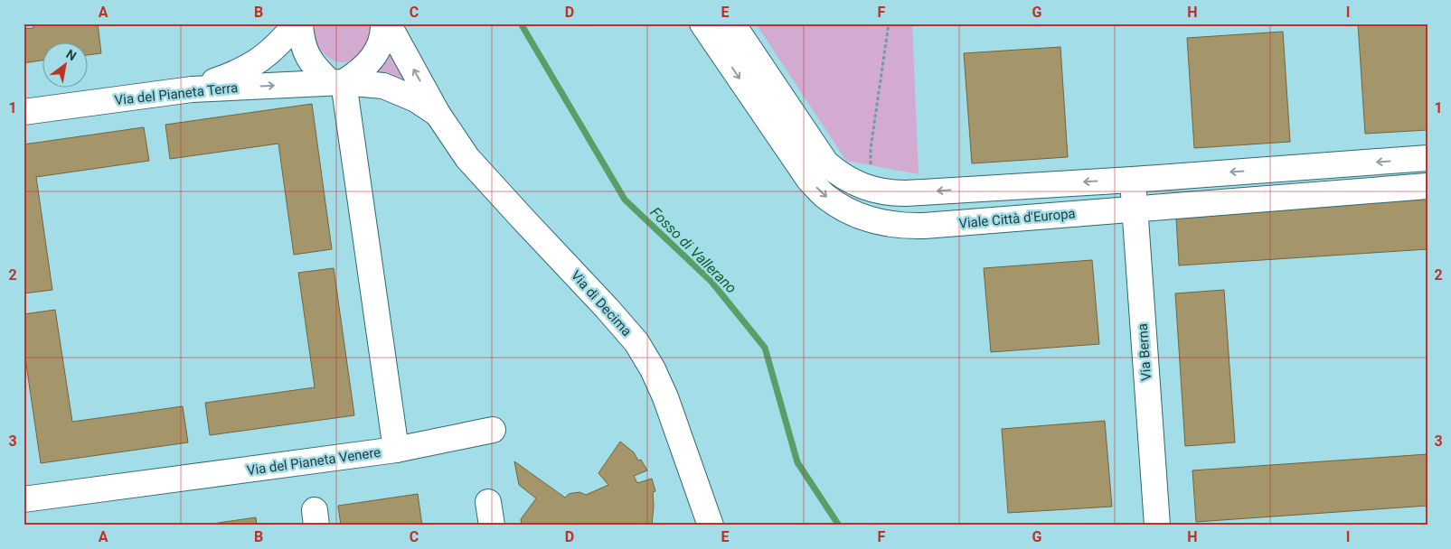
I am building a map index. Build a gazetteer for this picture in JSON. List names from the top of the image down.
{
  "streets": {
    "street": [
      "Via del Pianeta Terra",
      "Viale Città d'Europa",
      "Via di Decima",
      "Via Berna",
      "Via del Pianeta Venere"
    ]
  },
  "crossings": [
    ["Via del Pianeta Terra", "Via di Decima"],
    ["Via del Pianeta Terra", "Via del Pianeta Venere"],
    ["Viale Città d'Europa", "Via Berna"],
    ["Via di Decima", "Via del Pianeta Venere"]
  ],
  "one_way": ["Via del Pianeta Terra", "Viale Città d'Europa"],
  "water": ["Fosso di Vallerano"],
  "north": "top right",
  "grid": {
    "columns": [
      "A",
      "B",
      "C",
      "D",
      "E",
      "F",
      "G",
      "H",
      "I"
    ],
    "rows": ["1", "2", "3"]
  }
}
